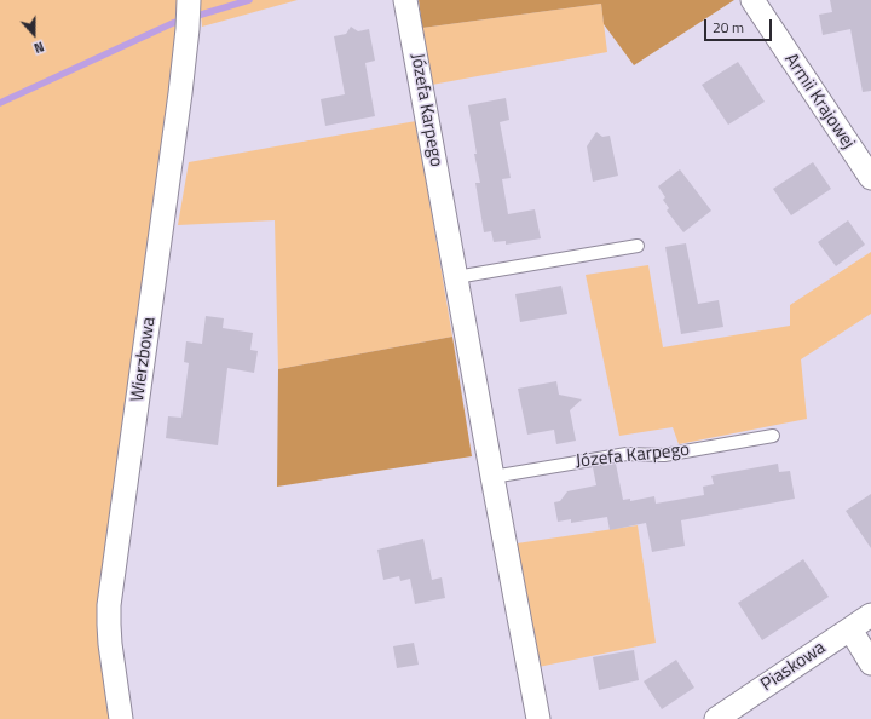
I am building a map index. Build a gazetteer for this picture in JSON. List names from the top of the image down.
{
  "streets": {
    "street": [
      "Armii Krajowej",
      "Józefa Karpego",
      "Wierzbowa",
      "Piaskowa"
    ]
  },
  "scale_bar": "20 m",
  "north": "bottom"
}
